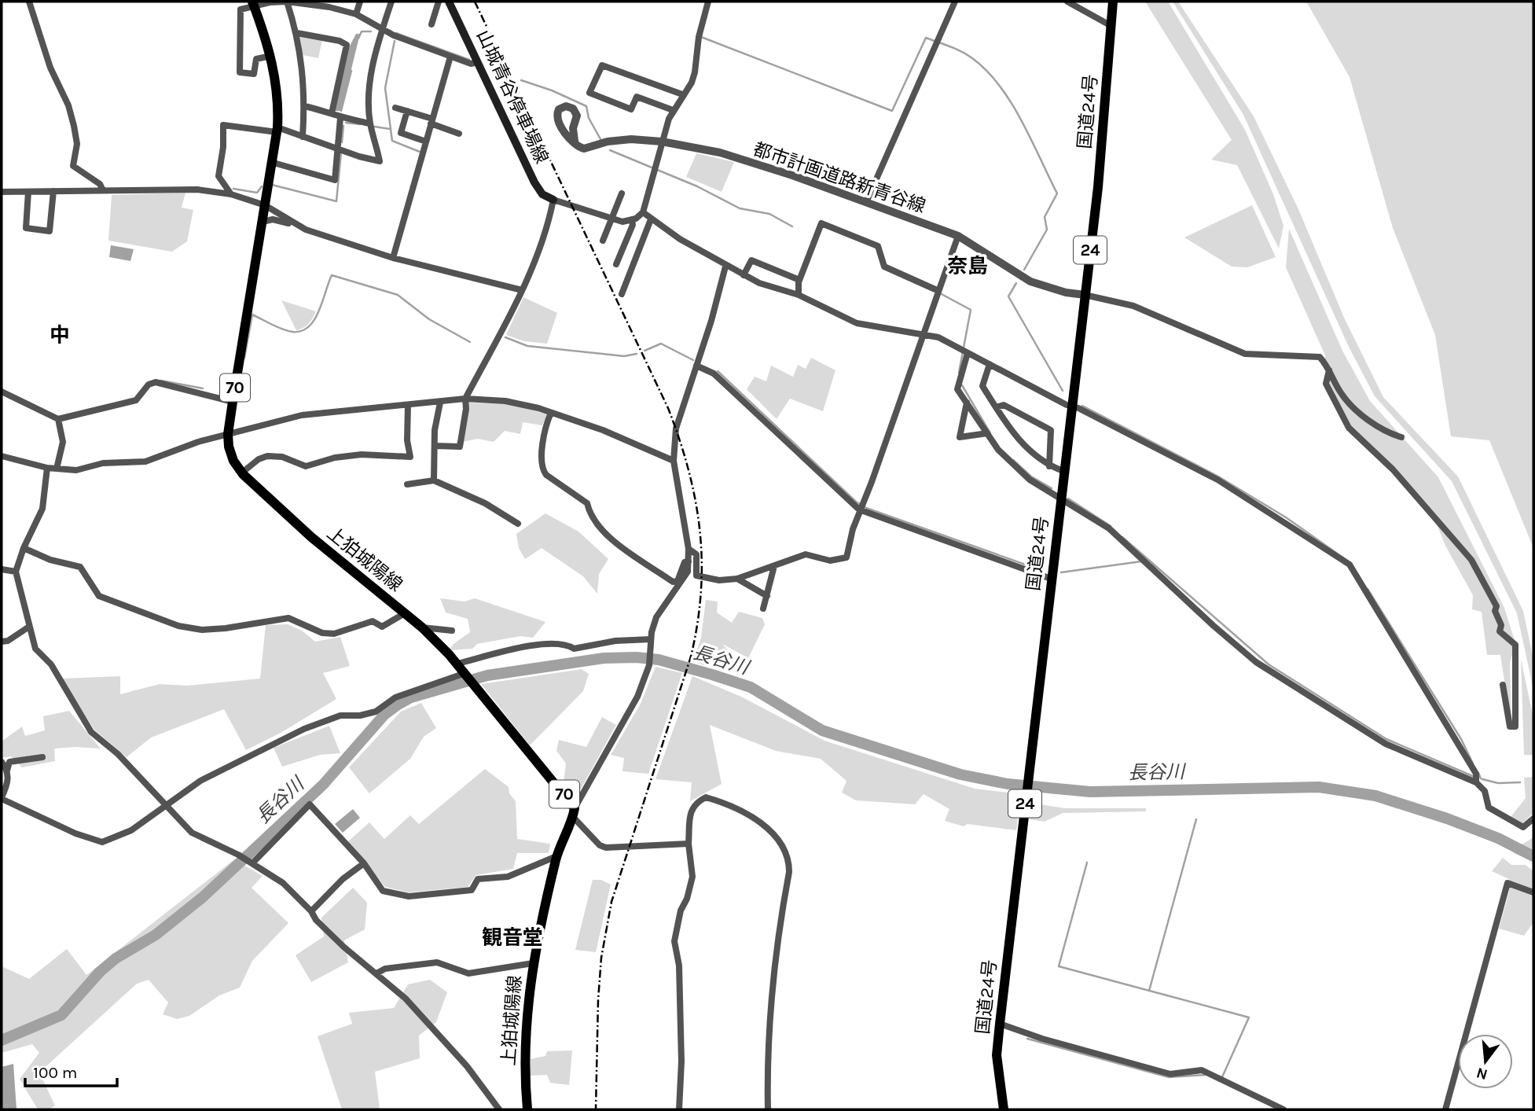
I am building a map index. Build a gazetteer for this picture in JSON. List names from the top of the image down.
{
  "streets": {
    "main road": [
      "山城青谷停車場線",
      "国道24号",
      "24",
      "70",
      "上狛城陽線"
    ],
    "street": ["都市計画道路新青谷線"]
  },
  "crossings": [
    ["国道24号", "都市計画道路新青谷線"]
  ],
  "districts": ["奈島", "中", "観音堂"],
  "water": ["長谷川"],
  "scale_bar": "100 m",
  "north": "bottom"
}
